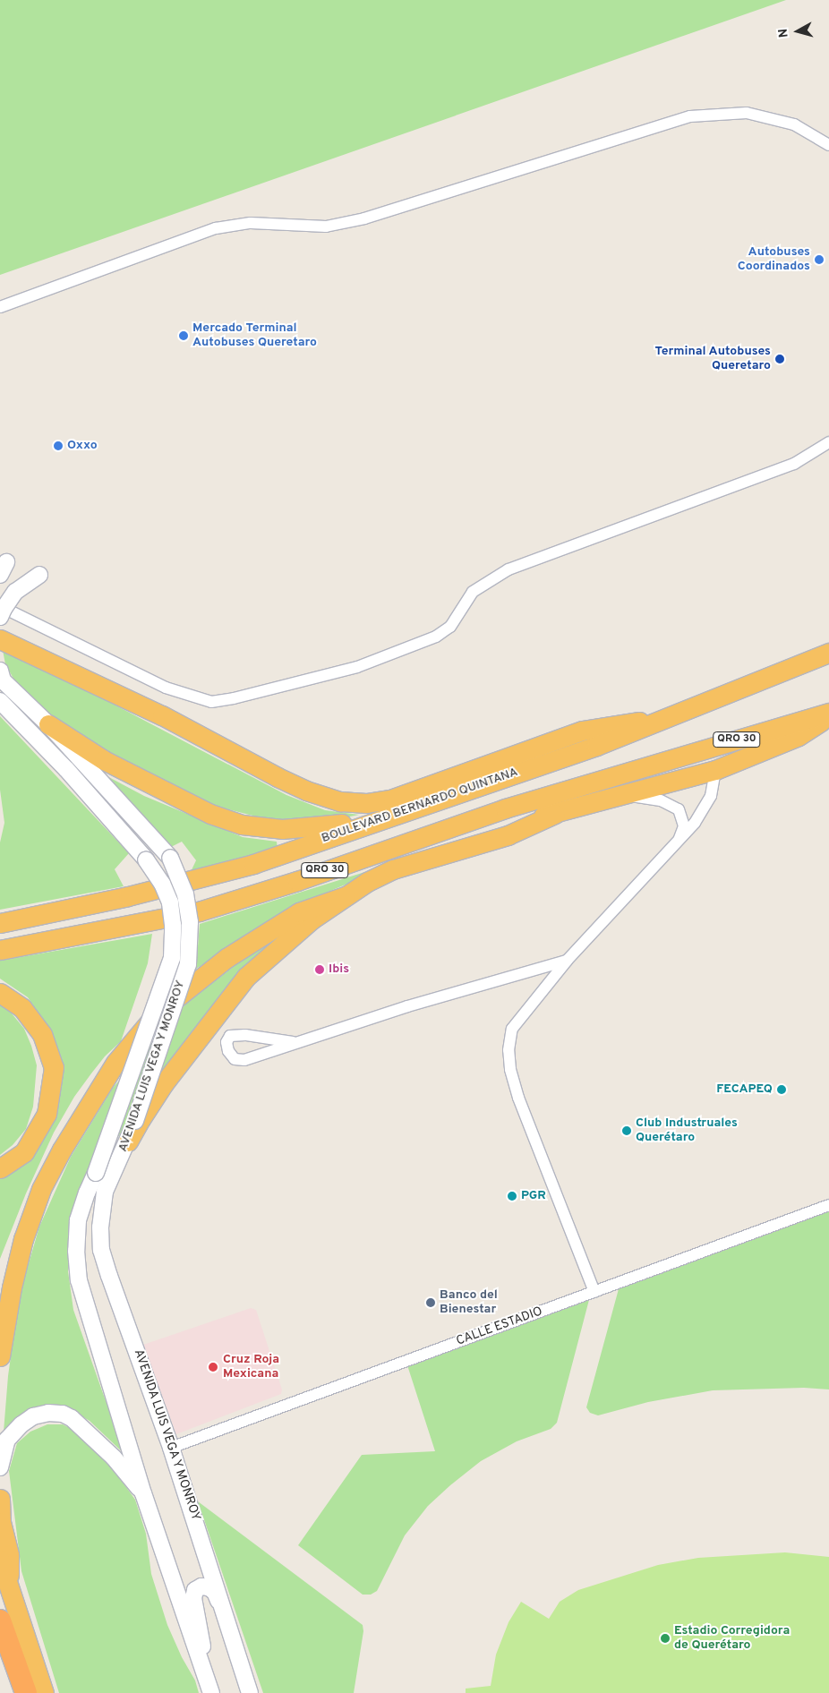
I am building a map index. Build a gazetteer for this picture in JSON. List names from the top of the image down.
{
  "streets": {
    "highway": ["QRO 30", "BOULEVARD BERNARDO QUINTANA"],
    "main road": ["AVENIDA LUIS VEGA Y MONROY"],
    "street": ["CALLE ESTADIO"]
  },
  "crossings": [
    ["AVENIDA LUIS VEGA Y MONROY", "CALLE ESTADIO"]
  ],
  "places": [
    "Autobuses Coordinados",
    "Mercado Terminal Autobuses Queretaro",
    "Terminal Autobuses Queretaro",
    "Oxxo",
    "Ibis",
    "FECAPEQ",
    "Club Industruales Querétaro",
    "PGR",
    "Banco del Bienestar",
    "Cruz Roja Mexicana",
    "Estadio Corregidora de Querétaro"
  ],
  "north": "left"
}
